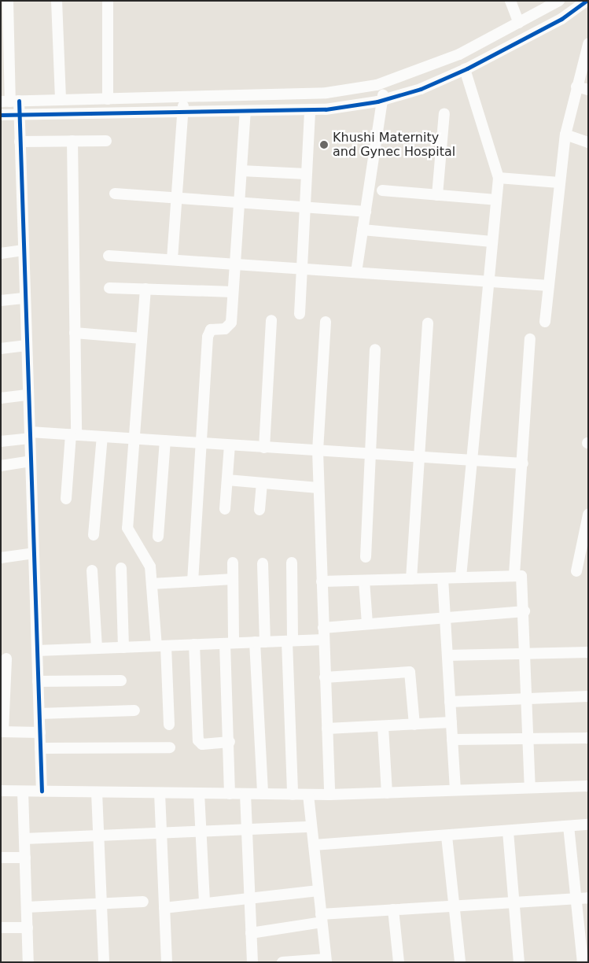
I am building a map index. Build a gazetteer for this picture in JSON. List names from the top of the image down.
{
  "places": ["Khushi Maternity and Gynec Hospital"]
}
